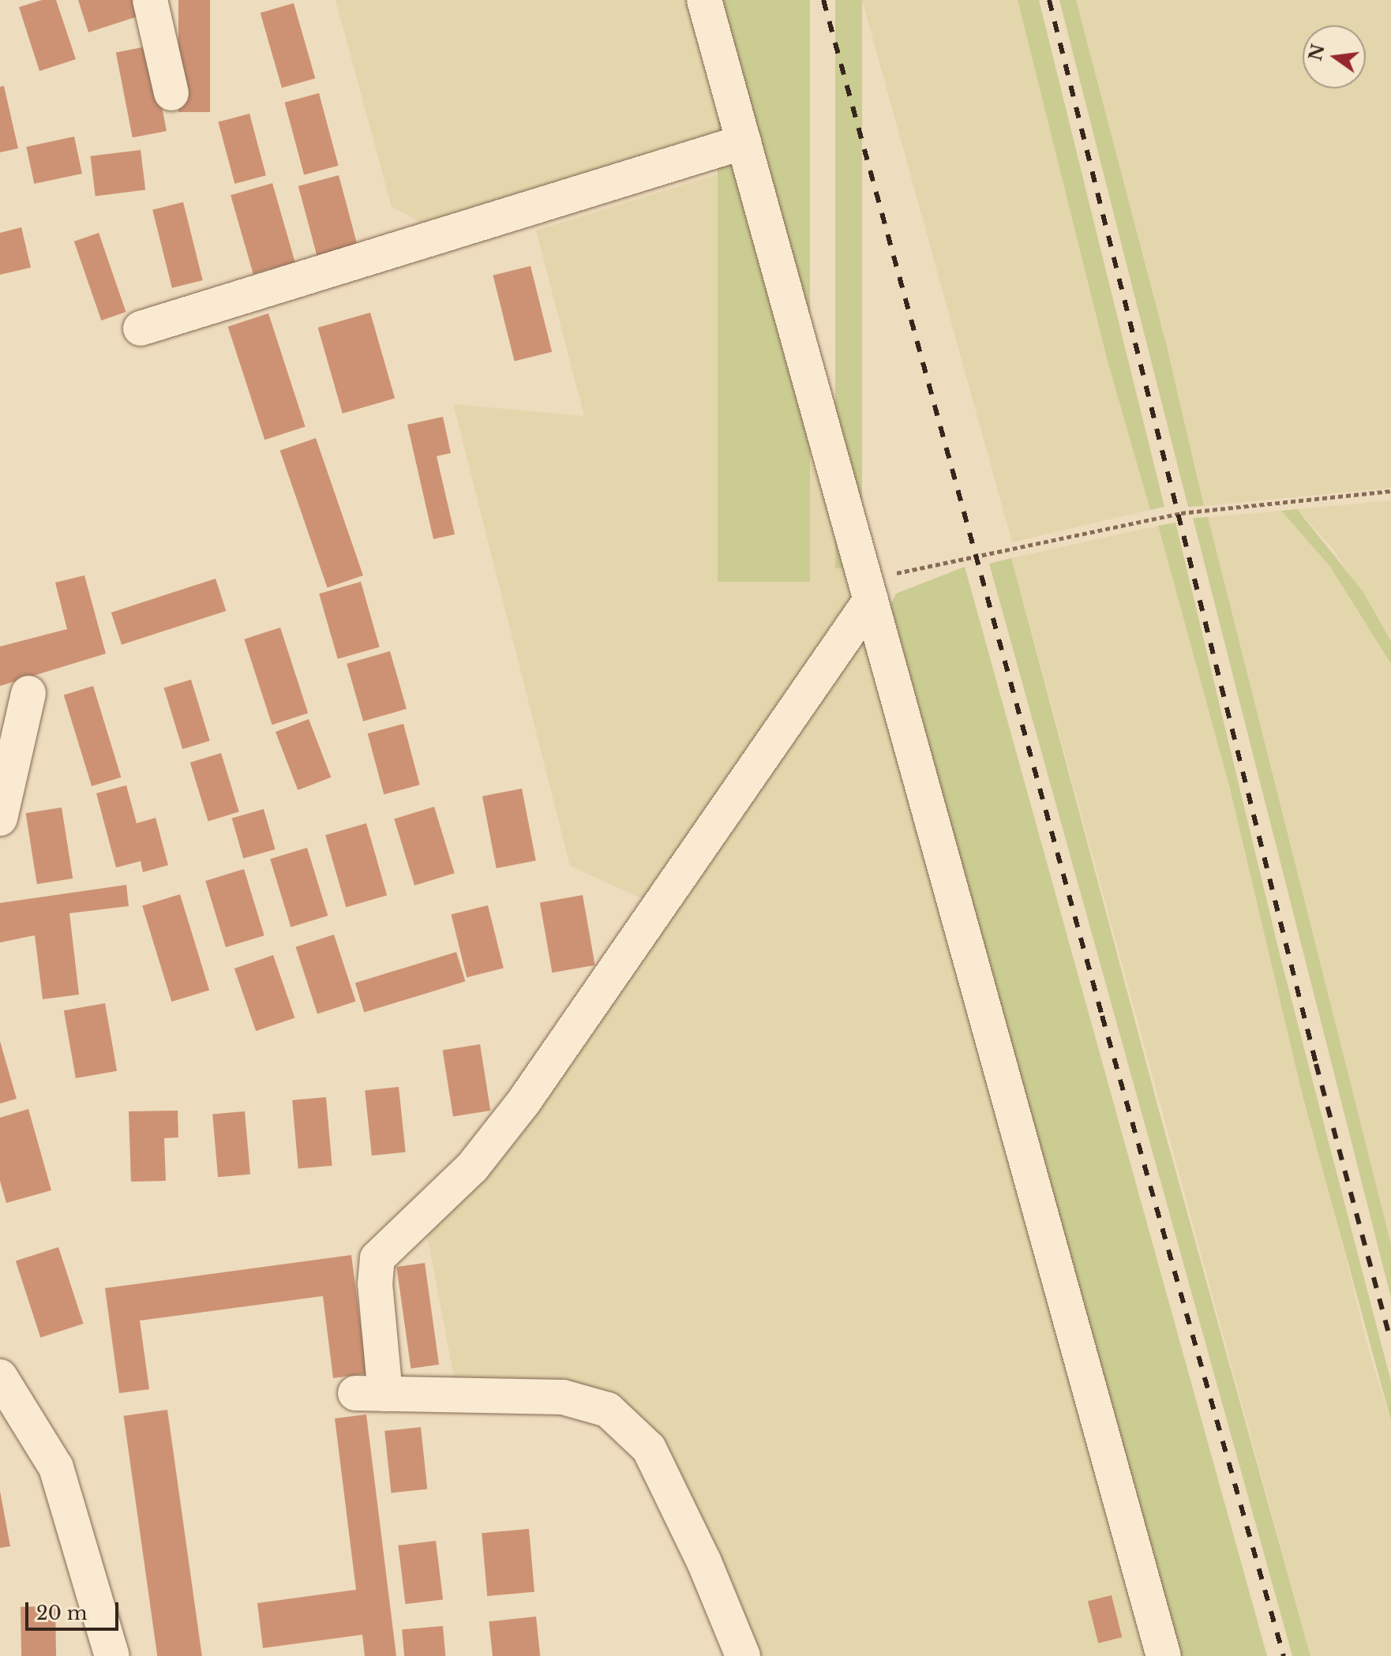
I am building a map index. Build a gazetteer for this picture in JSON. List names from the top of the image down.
{
  "scale_bar": "20 m",
  "north": "left"
}
